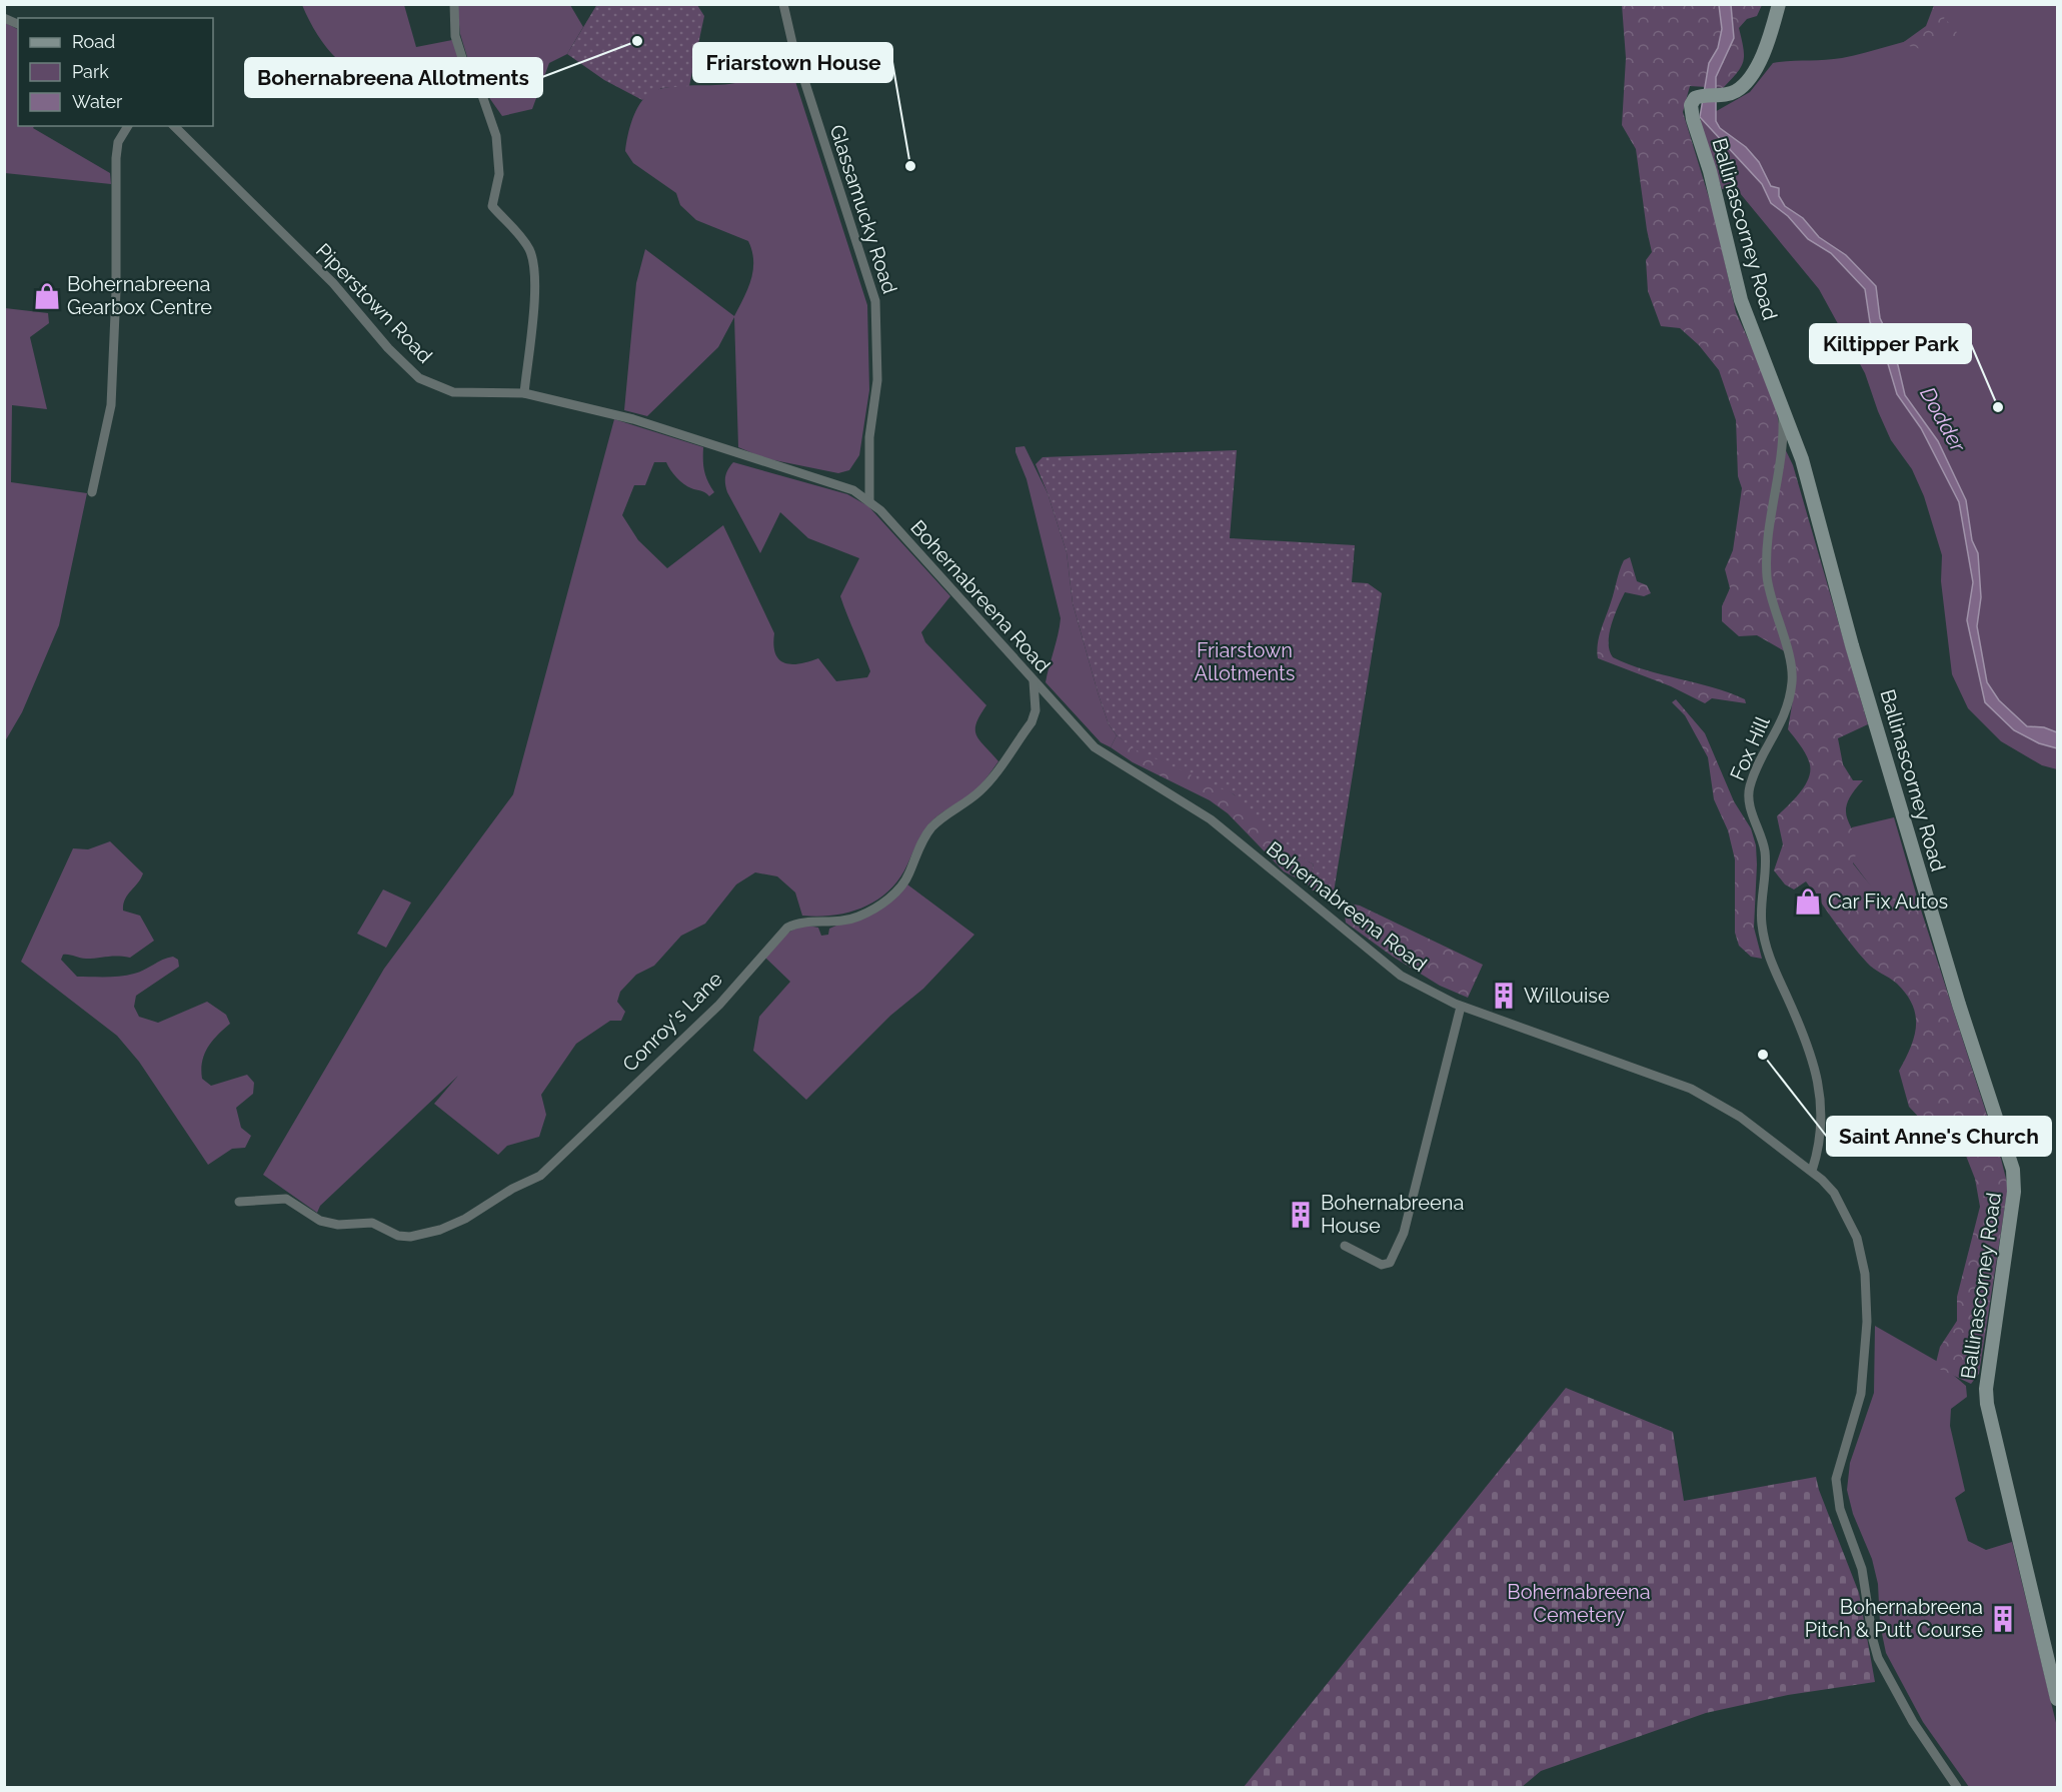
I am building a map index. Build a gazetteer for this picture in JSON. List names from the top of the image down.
{
  "streets": {
    "main road": ["Ballinascorney Road"],
    "street": [
      "Glassamucky Road",
      "Piperstown Road",
      "Bohernabreena Road",
      "Fox Hill",
      "Conroy's Lane"
    ]
  },
  "crossings": [
    ["Glassamucky Road", "Piperstown Road"],
    ["Glassamucky Road", "Bohernabreena Road"],
    ["Ballinascorney Road", "Fox Hill"],
    ["Piperstown Road", "Bohernabreena Road"],
    ["Bohernabreena Road", "Fox Hill"],
    ["Bohernabreena Road", "Conroy's Lane"]
  ],
  "water": ["Dodder"],
  "parks": ["Friarstown Allotments", "Bohernabreena Cemetery"],
  "places": {
    "other": [
      "Bohernabreena Allotments",
      "Friarstown House",
      "Kiltipper Park",
      "Saint Anne's Church"
    ],
    "shop": ["Bohernabreena Gearbox Centre", "Car Fix Autos"],
    "building": ["Willouise", "Bohernabreena House", "Bohernabreena Pitch & Putt Course"]
  },
  "legend": ["Road", "Park", "Water"]
}
